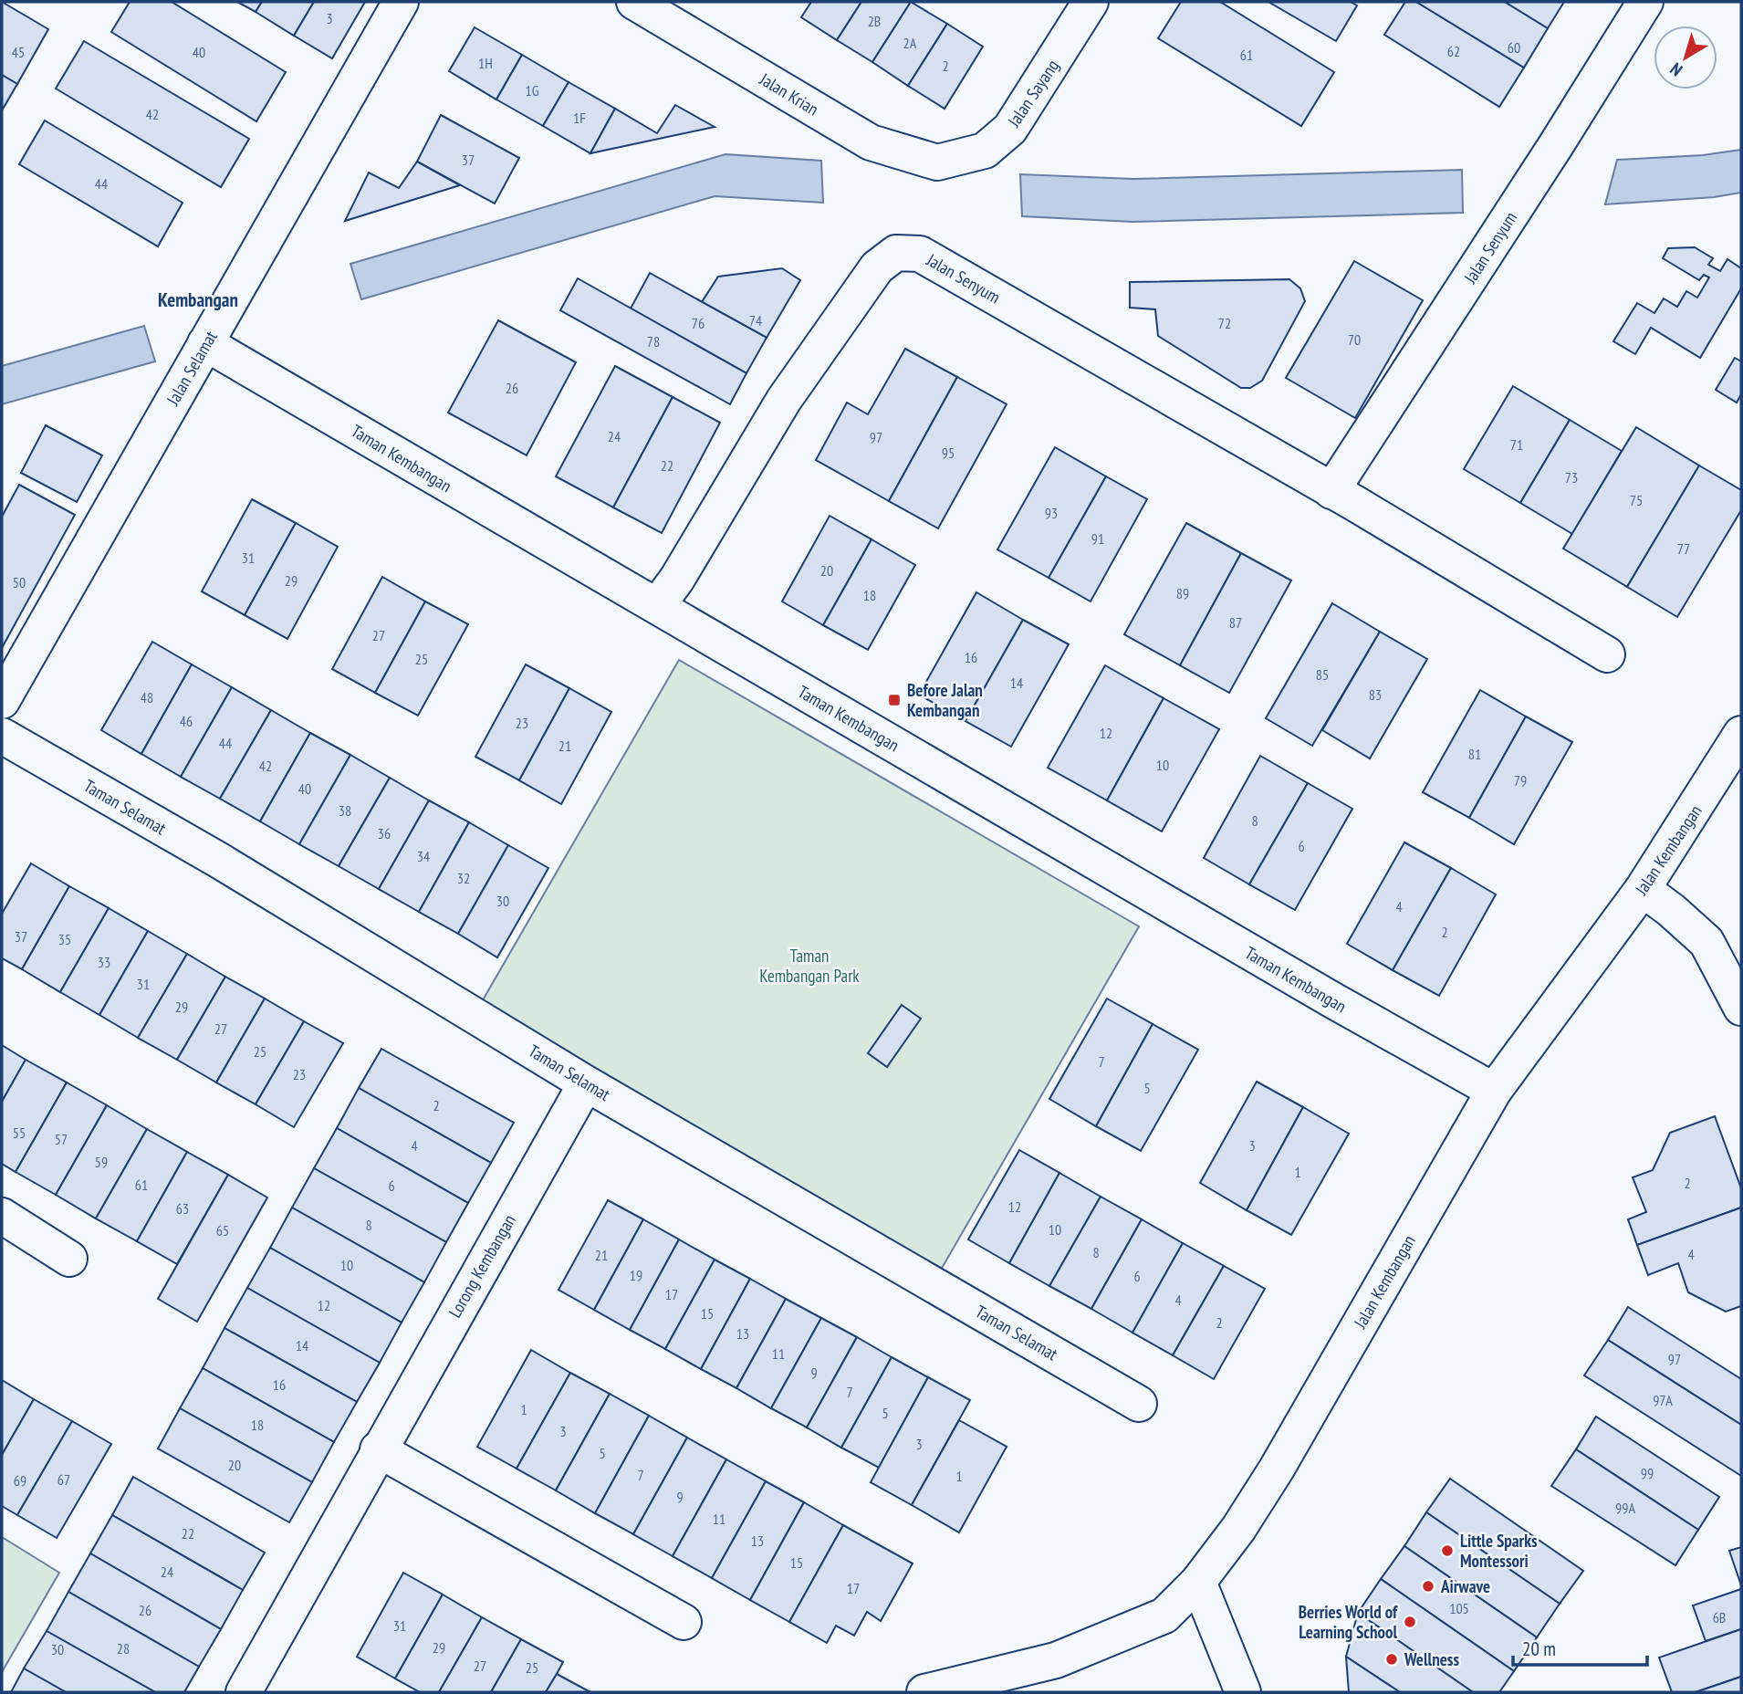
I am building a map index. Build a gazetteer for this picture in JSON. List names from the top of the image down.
{
  "streets": {
    "street": [
      "Jalan Sayang",
      "Jalan Krian",
      "Jalan Senyum",
      "Jalan Selamat",
      "Taman Kembangan",
      "Taman Selamat",
      "Jalan Kembangan",
      "Lorong Kembangan"
    ]
  },
  "crossings": [
    ["Jalan Sayang", "Jalan Krian"],
    ["Jalan Senyum", "Taman Kembangan"],
    ["Jalan Selamat", "Taman Kembangan"],
    ["Taman Kembangan", "Jalan Kembangan"],
    ["Taman Selamat", "Lorong Kembangan"]
  ],
  "districts": ["Kembangan"],
  "parks": ["Taman Kembangan Park"],
  "places": {
    "transit": ["Before Jalan Kembangan"],
    "other": [
      "Little Sparks Montessori",
      "Airwave",
      "Berries World of Learning School",
      "Wellness"
    ]
  },
  "house_numbers": [
    "3",
    "2B",
    "2A",
    "60",
    "62",
    "45",
    "40",
    "61",
    "1H",
    "2",
    "1G",
    "42",
    "1F",
    "37",
    "44",
    "74",
    "76",
    "72",
    "70",
    "78",
    "26",
    "24",
    "97",
    "71",
    "95",
    "22",
    "73",
    "75",
    "93",
    "91",
    "77",
    "31",
    "20",
    "29",
    "50",
    "89",
    "18",
    "87",
    "27",
    "16",
    "25",
    "85",
    "14",
    "83",
    "48",
    "46",
    "23",
    "12",
    "44",
    "21",
    "81",
    "10",
    "42",
    "79",
    "40",
    "38",
    "8",
    "36",
    "6",
    "34",
    "32",
    "30",
    "4",
    "2",
    "37",
    "35",
    "33",
    "31",
    "29",
    "27",
    "25",
    "7",
    "23",
    "5",
    "2",
    "55",
    "57",
    "4",
    "3",
    "59",
    "1",
    "2",
    "61",
    "6",
    "12",
    "63",
    "8",
    "10",
    "65",
    "8",
    "4",
    "21",
    "10",
    "19",
    "6",
    "17",
    "4",
    "12",
    "15",
    "2",
    "13",
    "14",
    "11",
    "97",
    "9",
    "16",
    "7",
    "97A",
    "1",
    "5",
    "18",
    "3",
    "3",
    "5",
    "20",
    "99",
    "7",
    "1",
    "67",
    "69",
    "9",
    "99A",
    "11",
    "22",
    "13",
    "15",
    "24",
    "17",
    "105",
    "26",
    "6B",
    "31",
    "29",
    "28",
    "30",
    "27",
    "25"
  ],
  "scale_bar": "20 m",
  "north": "bottom left"
}
